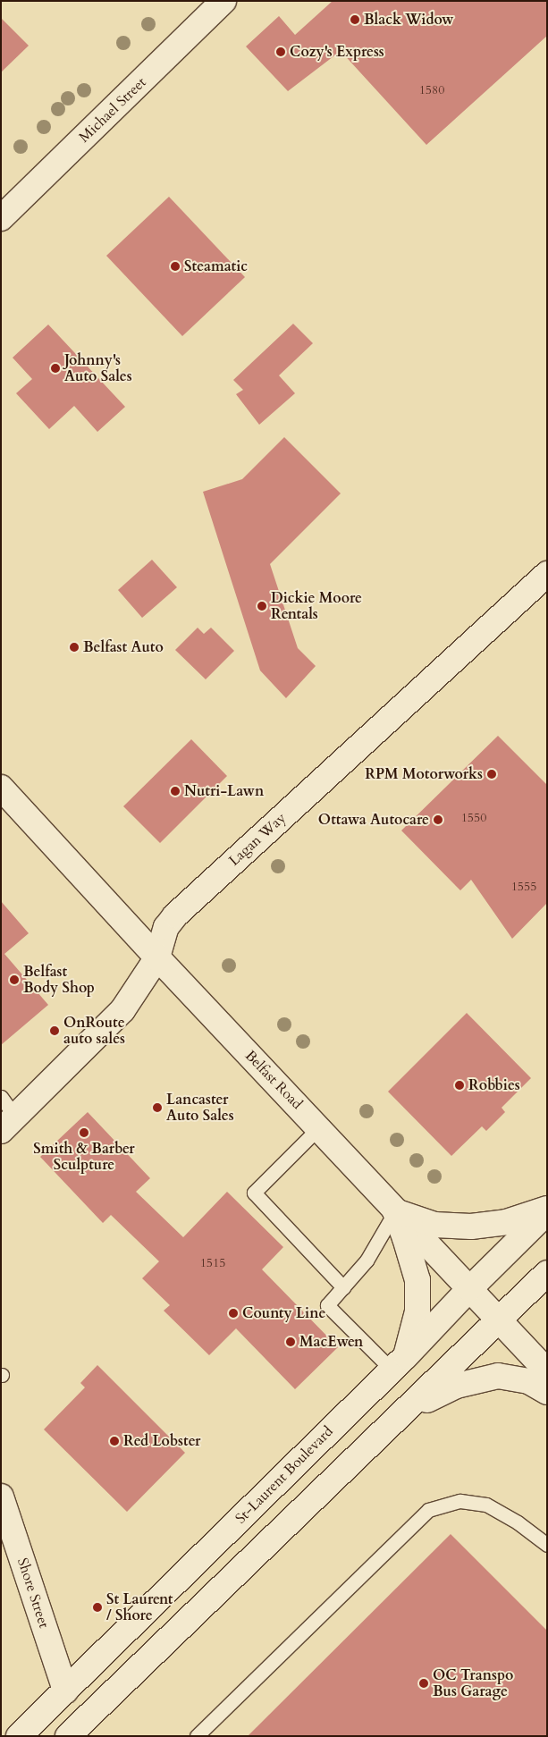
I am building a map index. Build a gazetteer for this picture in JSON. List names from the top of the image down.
{
  "streets": {
    "street": [
      "Michael Street",
      "Lagan Way",
      "Belfast Road",
      "St-Laurent Boulevard",
      "Shore Street"
    ]
  },
  "crossings": [
    ["Lagan Way", "Belfast Road"],
    ["Belfast Road", "St-Laurent Boulevard"],
    ["St-Laurent Boulevard", "Shore Street"]
  ],
  "places": [
    "Black Widow",
    "Cozy's Express",
    "Steamatic",
    "Johnny's Auto Sales",
    "Dickie Moore Rentals",
    "Belfast Auto",
    "RPM Motorworks",
    "Nutri-Lawn",
    "Ottawa Autocare",
    "Belfast Body Shop",
    "OnRoute auto sales",
    "Robbies",
    "Lancaster Auto Sales",
    "Smith & Barber Sculpture",
    "County Line",
    "MacEwen",
    "Red Lobster",
    "St Laurent / Shore",
    "OC Transpo Bus Garage"
  ],
  "house_numbers": [
    "1580",
    "1550",
    "1555",
    "1515"
  ]
}
